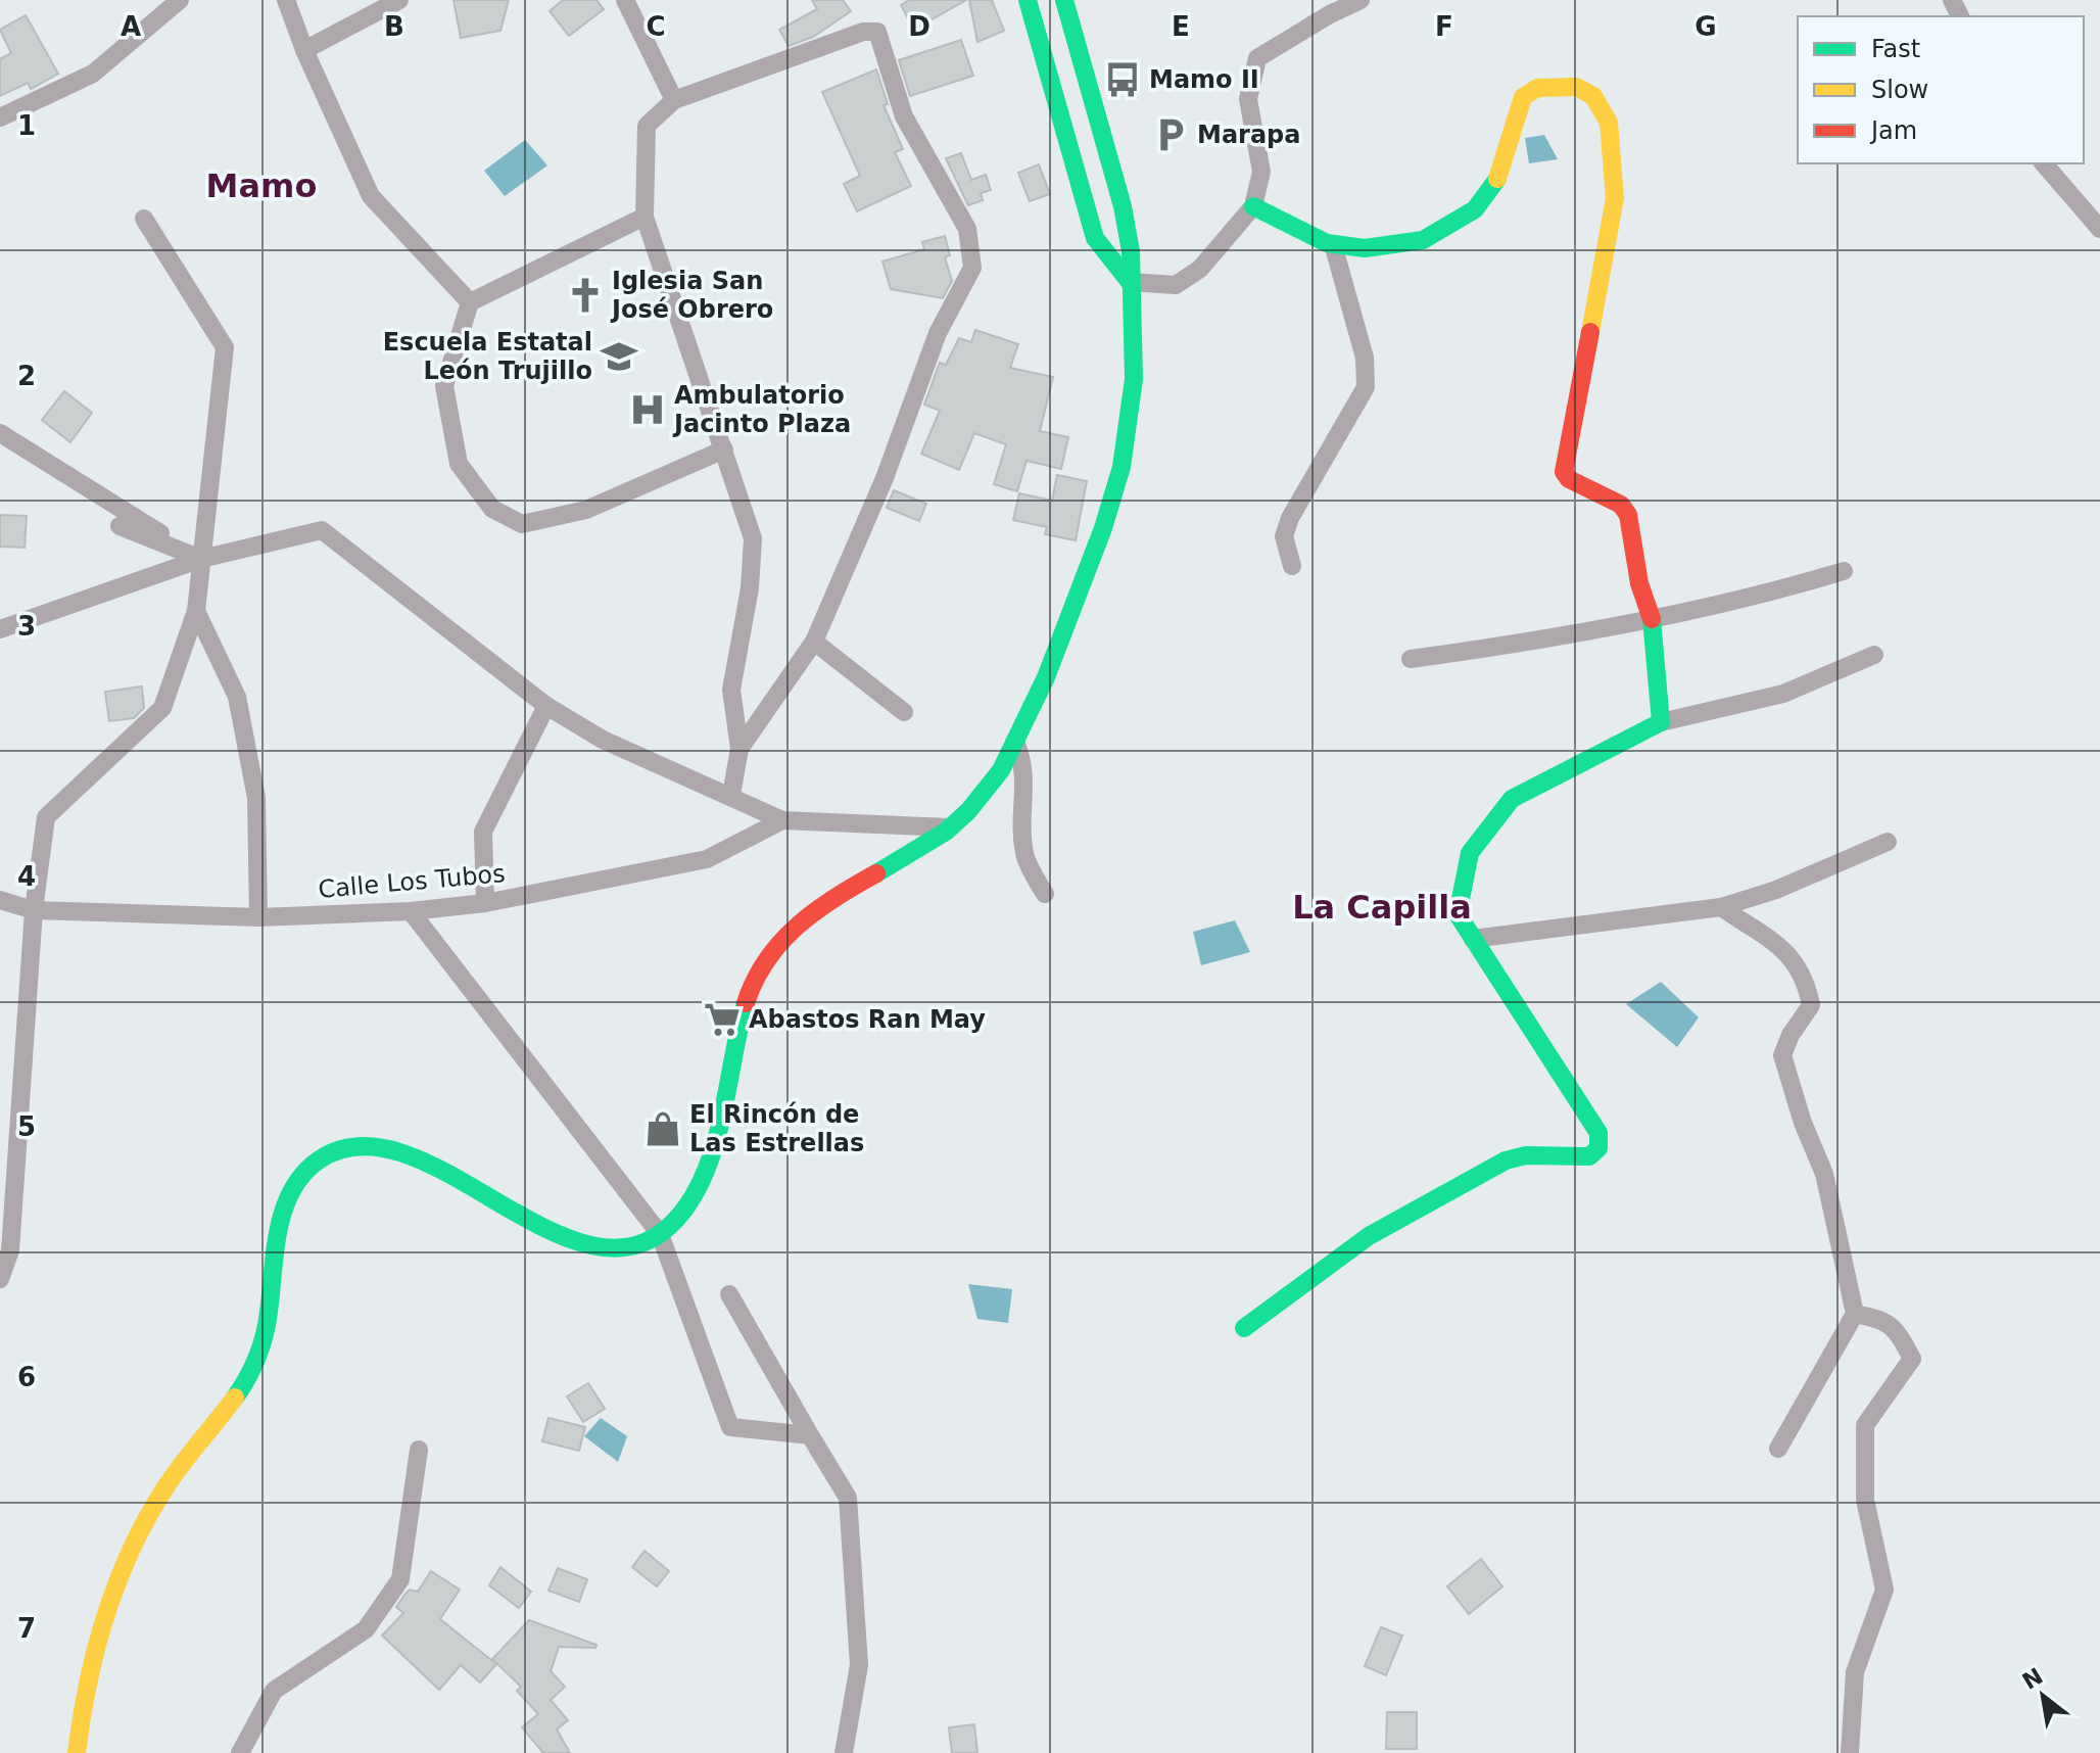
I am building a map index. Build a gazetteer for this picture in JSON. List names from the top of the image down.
{
  "streets": {
    "street": ["Calle Los Tubos"]
  },
  "districts": ["Mamo", "La Capilla"],
  "places": {
    "bus stop": ["Mamo II"],
    "parking": ["Marapa"],
    "church": ["Iglesia San José Obrero"],
    "school or university": ["Escuela Estatal León Trujillo"],
    "hospital": ["Ambulatorio Jacinto Plaza"],
    "supermarket": ["Abastos Ran May"],
    "shop": ["El Rincón de Las Estrellas"]
  },
  "legend": ["Fast", "Slow", "Jam"],
  "north": "top left",
  "grid": {
    "columns": [
      "A",
      "B",
      "C",
      "D",
      "E",
      "F",
      "G"
    ],
    "rows": [
      "1",
      "2",
      "3",
      "4",
      "5",
      "6",
      "7"
    ]
  }
}
